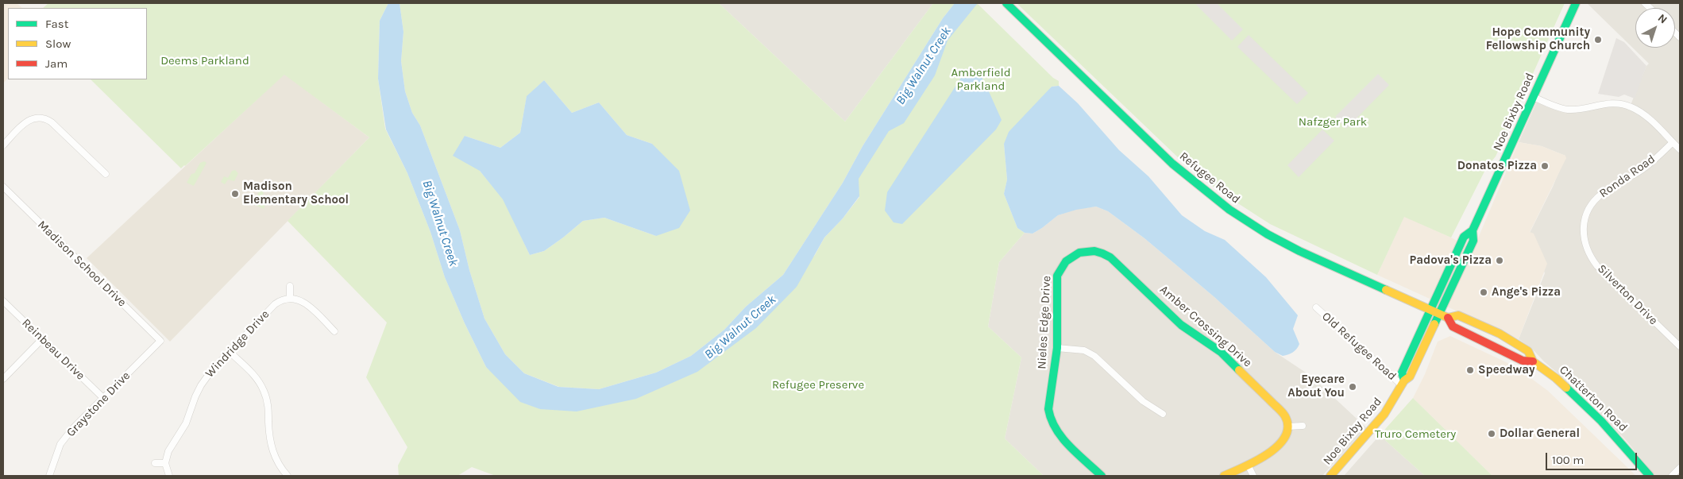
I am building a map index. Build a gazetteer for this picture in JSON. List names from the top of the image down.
{
  "streets": {
    "street": [
      "Noe Bixby Road",
      "Ronda Road",
      "Refugee Road",
      "Madison School Drive",
      "Silverton Drive",
      "Nieles Edge Drive",
      "Amber Crossing Drive",
      "Windridge Drive",
      "Old Refugee Road",
      "Reinbeau Drive",
      "Chatterton Road",
      "Graystone Drive"
    ]
  },
  "crossings": [
    ["Noe Bixby Road", "Refugee Road"],
    ["Noe Bixby Road", "Old Refugee Road"],
    ["Noe Bixby Road", "Chatterton Road"],
    ["Ronda Road", "Silverton Drive"],
    ["Refugee Road", "Chatterton Road"],
    ["Madison School Drive", "Graystone Drive"],
    ["Nieles Edge Drive", "Amber Crossing Drive"],
    ["Reinbeau Drive", "Graystone Drive"]
  ],
  "water": ["Big Walnut Creek"],
  "parks": [
    "Deems Parkland",
    "Amberfield Parkland",
    "Nafzger Park",
    "Refugee Preserve",
    "Truro Cemetery"
  ],
  "places": [
    "Hope Community Fellowship Church",
    "Donatos Pizza",
    "Madison Elementary School",
    "Padova's Pizza",
    "Ange's Pizza",
    "Speedway",
    "Eyecare About You",
    "Dollar General"
  ],
  "legend": ["Fast", "Slow", "Jam"],
  "scale_bar": "100 m",
  "north": "top right"
}
